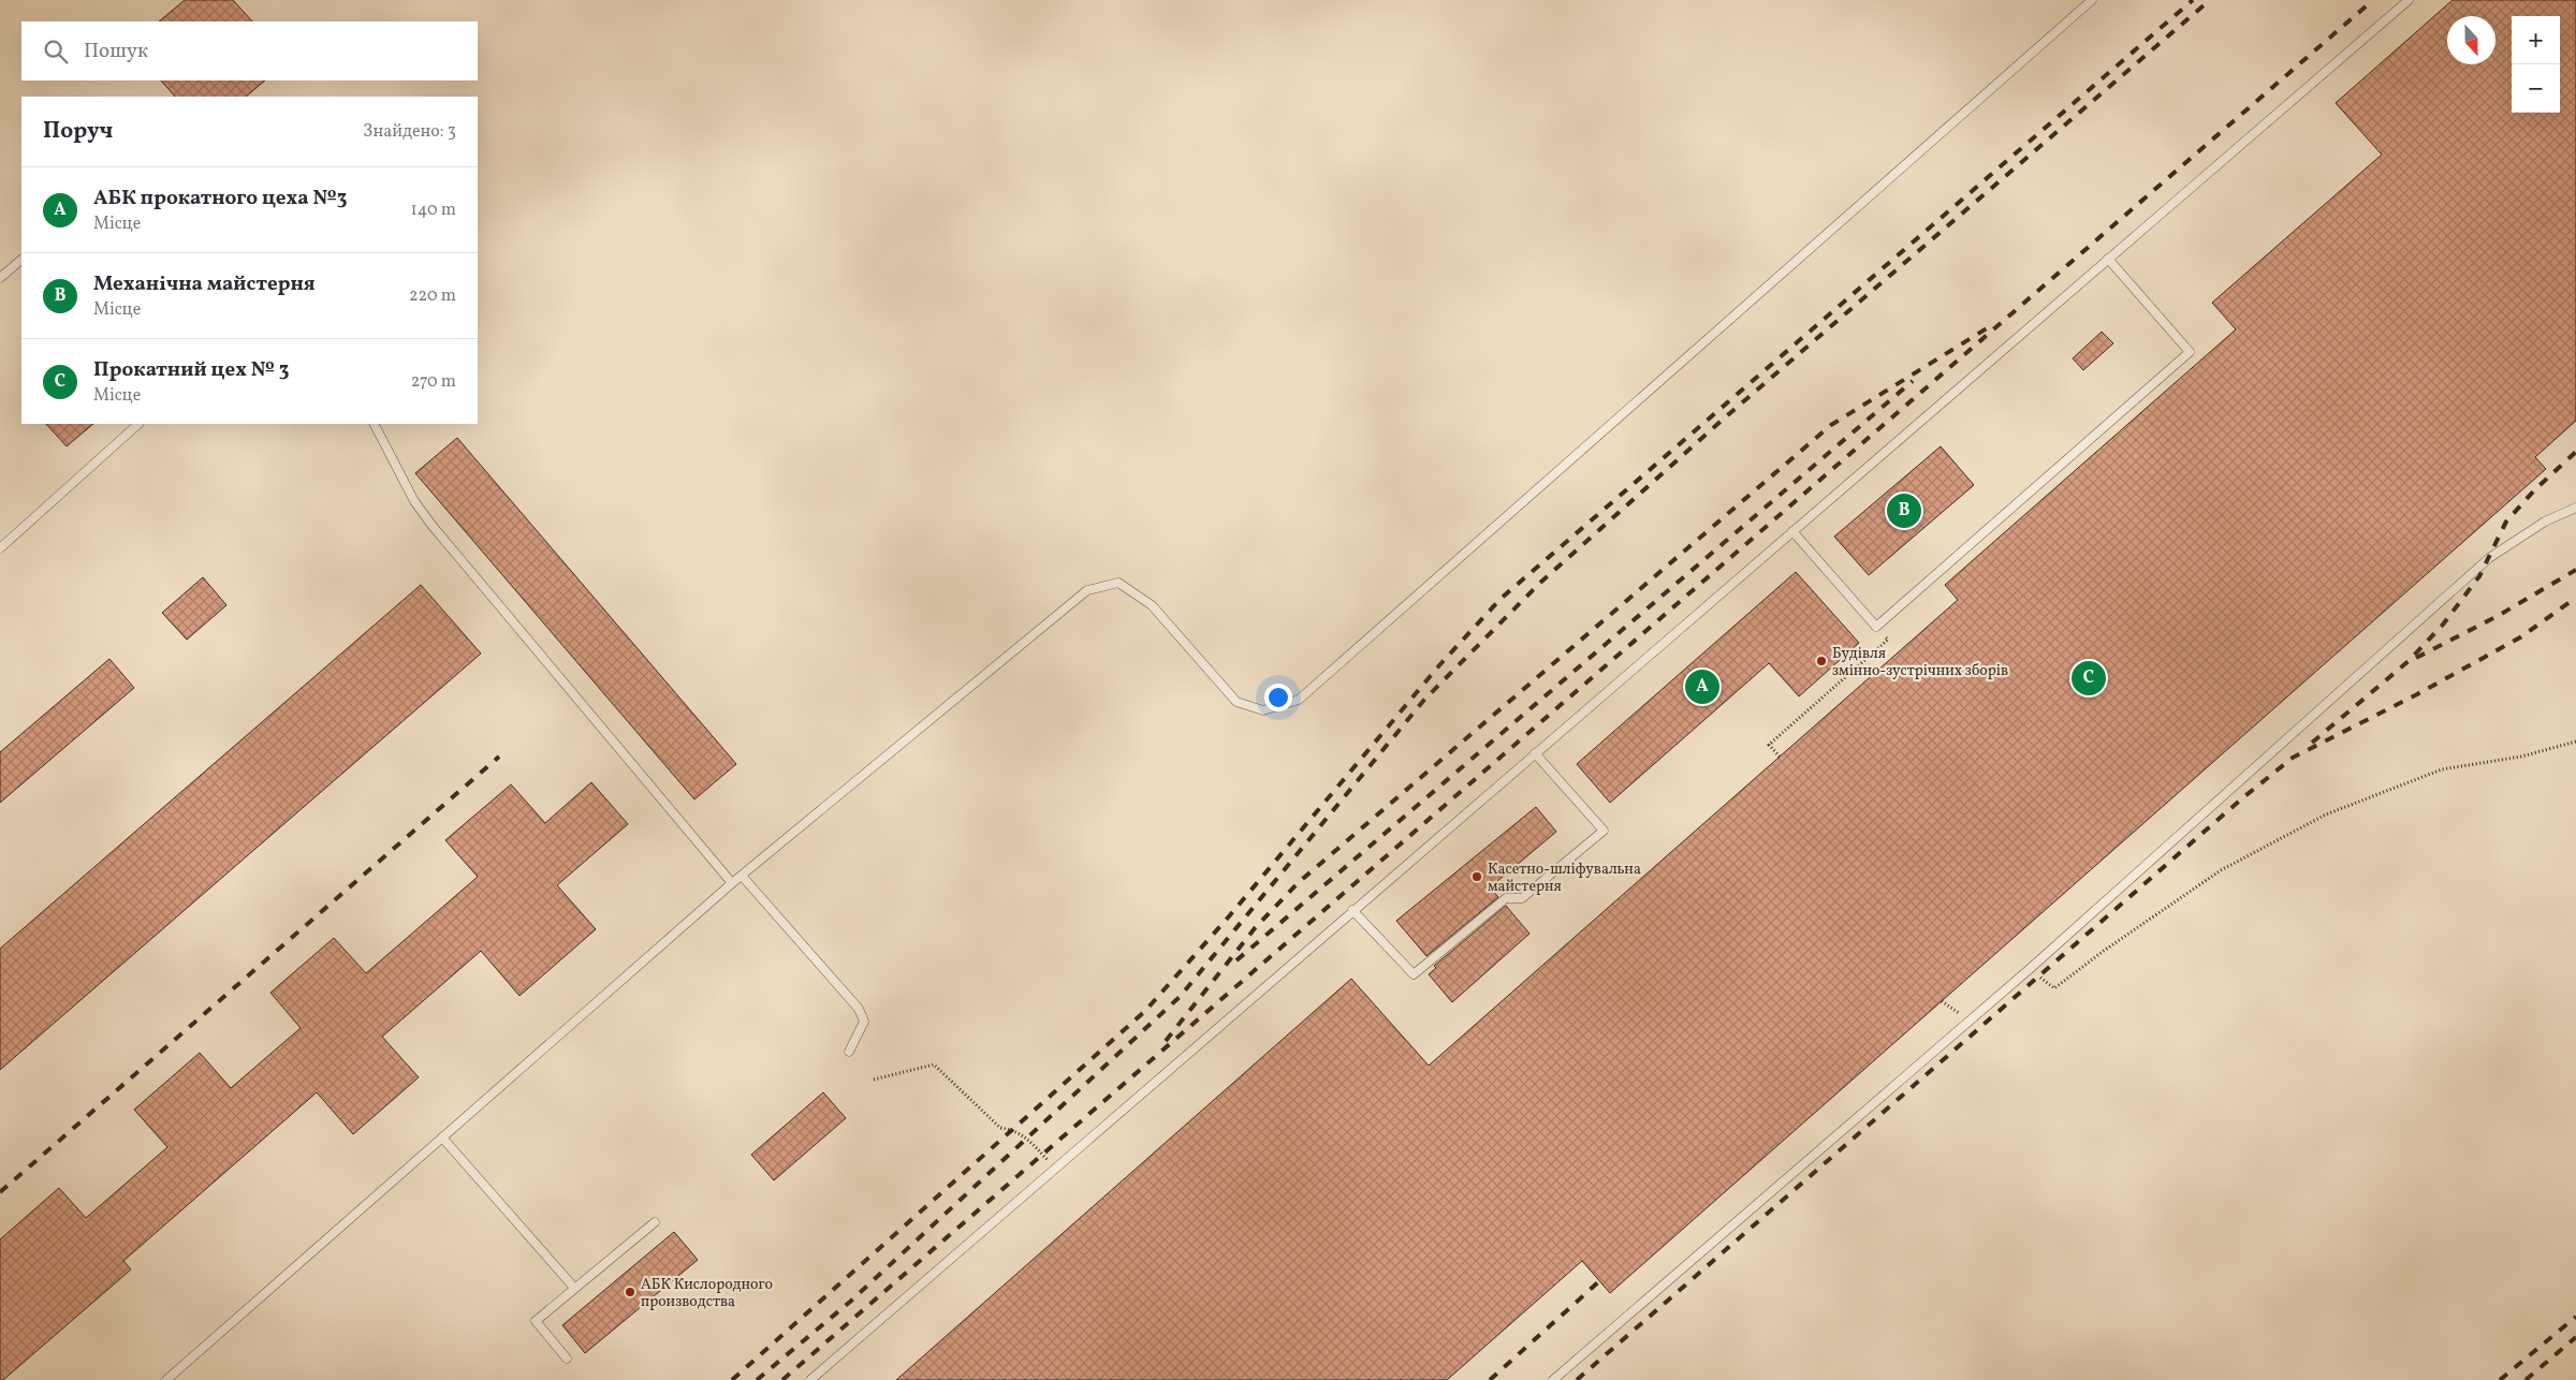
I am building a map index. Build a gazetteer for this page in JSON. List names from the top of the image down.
{
  "places": ["Будівля змінно-зустрічних зборів", "Касетно-шліфувальна майстерня", "АБК Кислородного производства"],
  "north": "bottom",
  "page": {
    "map_buttons": ["+", "−"],
    "search": "Пошук",
    "heading": ["Поруч", "Знайдено: 3"],
    "list": [
      {
        "mark": "A",
        "name": "АБК прокатного цеха №3",
        "note": "Місце",
        "value": "140 m"
      },
      {
        "mark": "B",
        "name": "Механічна майстерня",
        "note": "Місце",
        "value": "220 m"
      },
      {
        "mark": "C",
        "name": "Прокатний цех № 3",
        "note": "Місце",
        "value": "270 m"
      }
    ],
    "pins": ["B", "C", "A"]
  }
}
